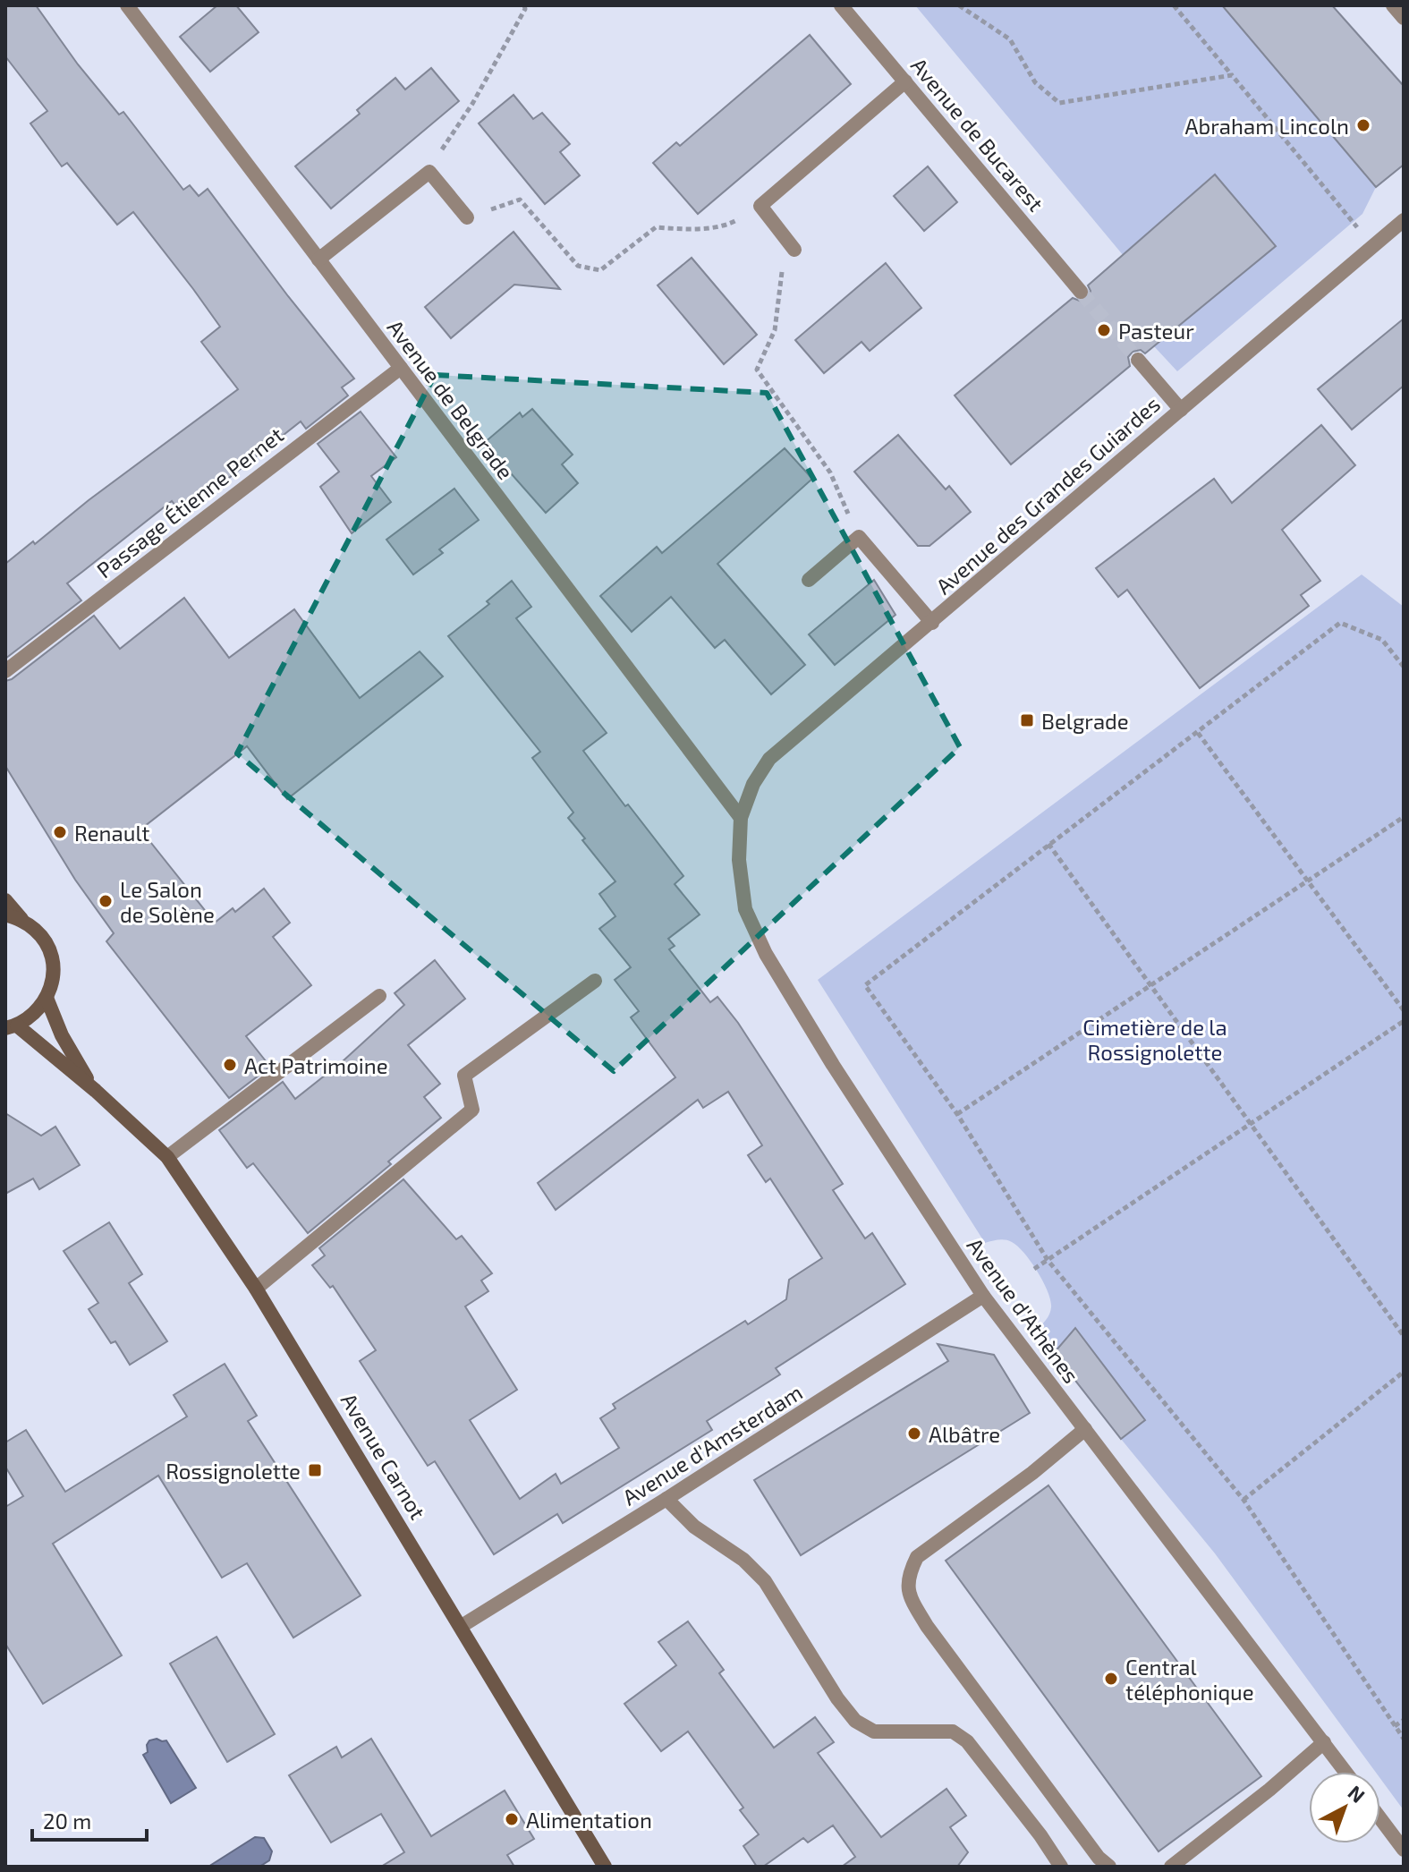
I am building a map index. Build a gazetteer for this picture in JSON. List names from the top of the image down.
{
  "streets": {
    "main road": ["Avenue Carnot"],
    "street": [
      "Avenue de Bucarest",
      "Avenue de Belgrade",
      "Avenue des Grandes Guiardes",
      "Passage Étienne Pernet",
      "Avenue d'Athènes",
      "Avenue d'Amsterdam"
    ]
  },
  "crossings": [
    ["Avenue de Belgrade", "Avenue des Grandes Guiardes"],
    ["Avenue de Belgrade", "Passage Étienne Pernet"],
    ["Avenue de Belgrade", "Avenue d'Athènes"],
    ["Avenue des Grandes Guiardes", "Avenue d'Athènes"],
    ["Avenue d'Athènes", "Avenue d'Amsterdam"],
    ["Avenue d'Amsterdam", "Avenue Carnot"]
  ],
  "parks": ["Cimetière de la Rossignolette"],
  "places": {
    "other": [
      "Abraham Lincoln",
      "Pasteur",
      "Renault",
      "Le Salon de Solène",
      "Act Patrimoine",
      "Albâtre",
      "Central téléphonique",
      "Alimentation"
    ],
    "transit": ["Belgrade", "Rossignolette"]
  },
  "scale_bar": "20 m",
  "north": "top right"
}
